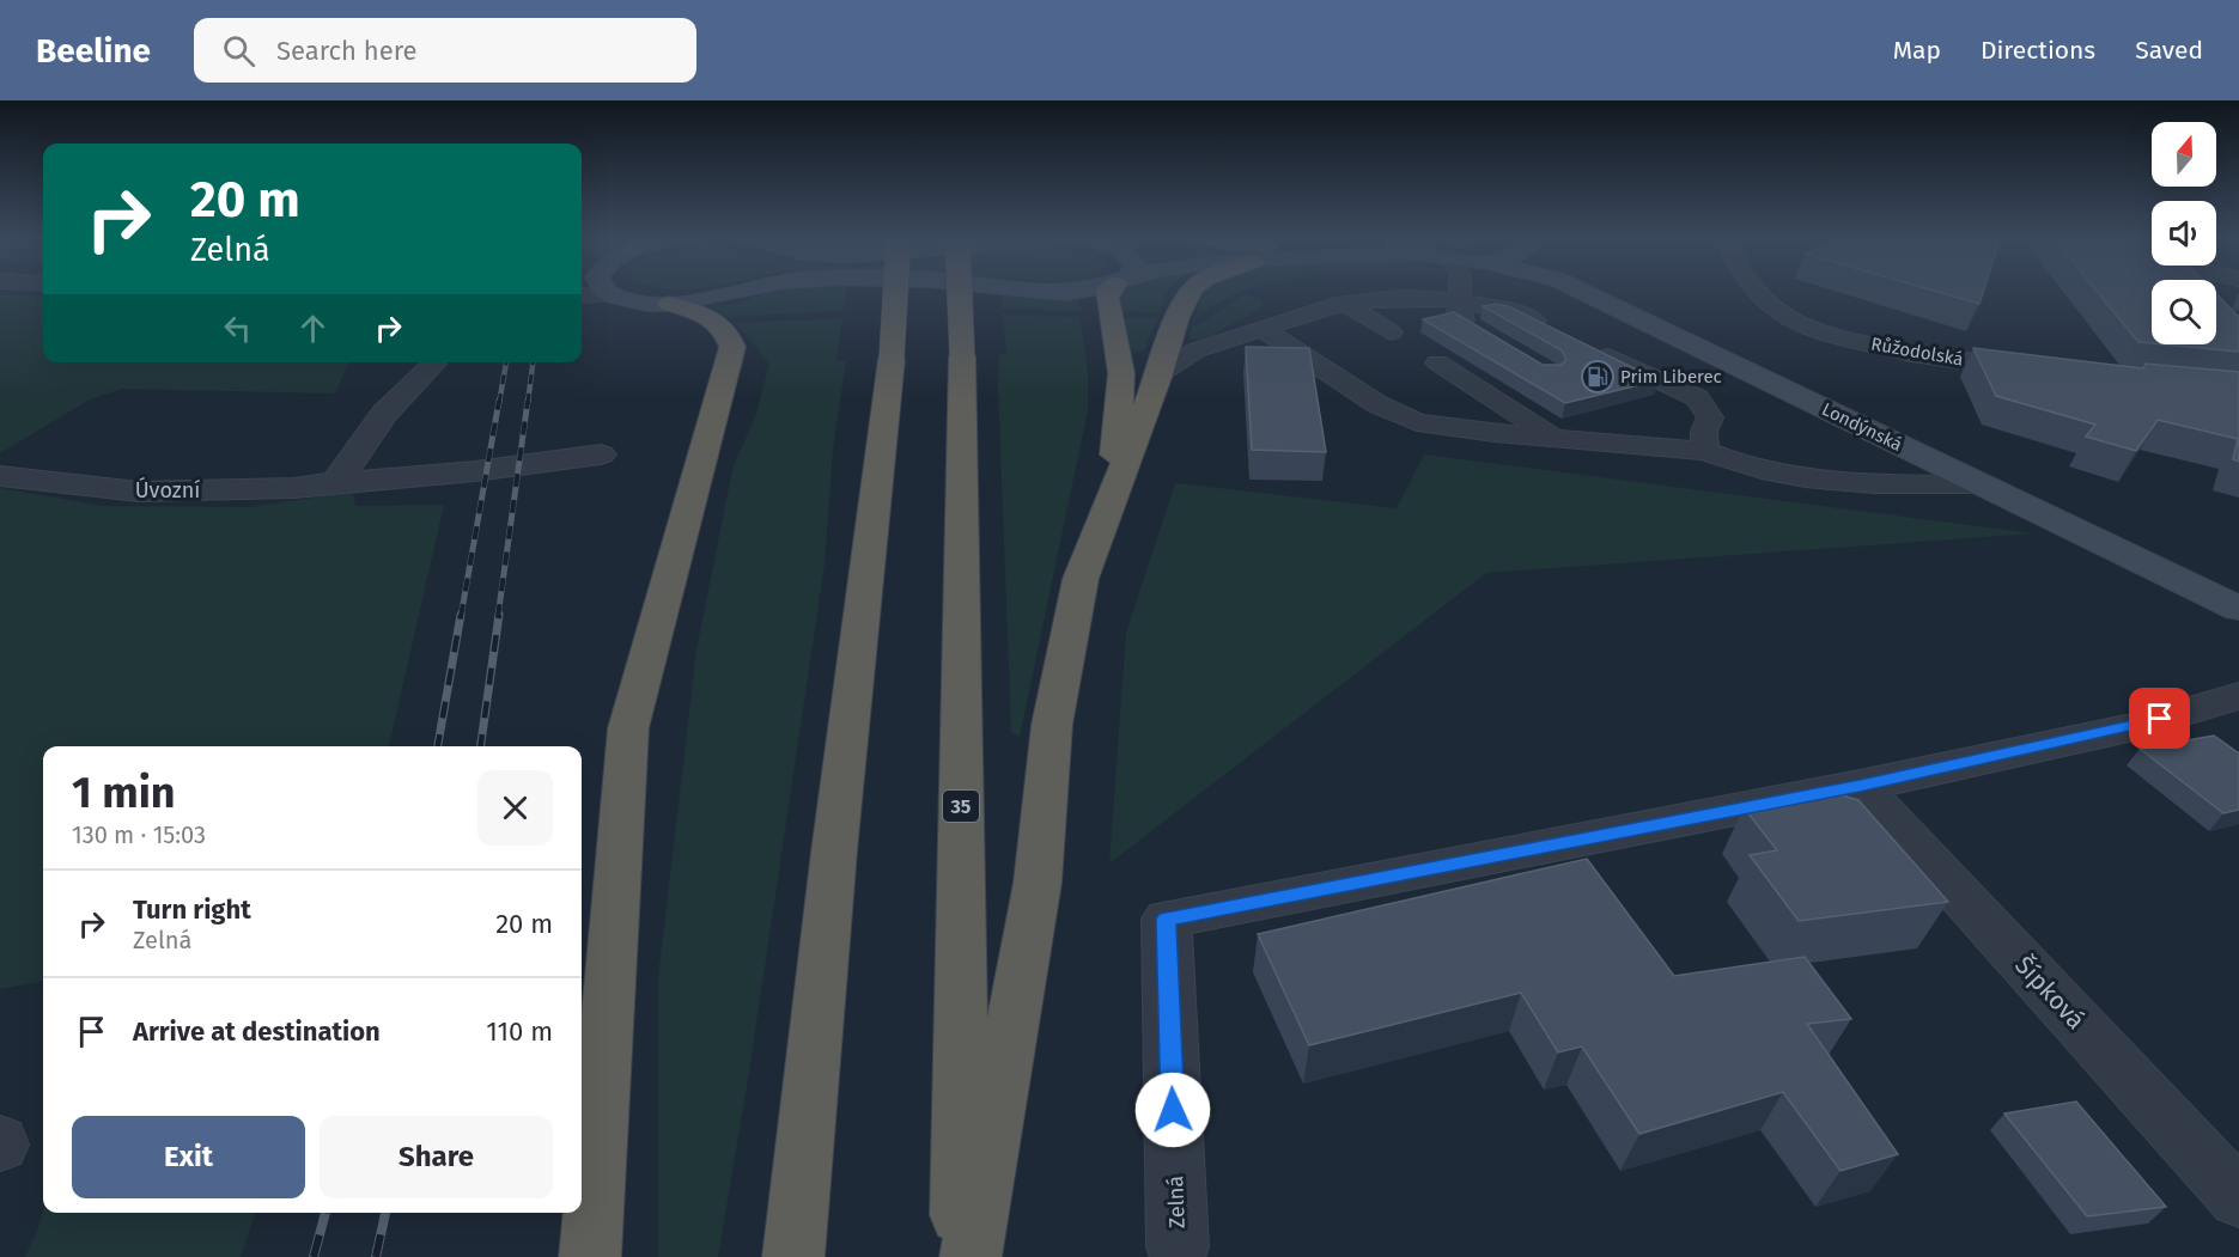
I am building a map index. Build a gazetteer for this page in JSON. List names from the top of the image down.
{
  "streets": {
    "highway": ["35"],
    "main road": ["Londýnská"],
    "street": [
      "Růžodolská",
      "Úvozní",
      "Šípková",
      "Zelná"
    ]
  },
  "crossings": [
    ["Šípková", "Zelná"]
  ],
  "places": {
    "fuel station": ["Prim Liberec"]
  },
  "north": "top",
  "page": {
    "header": "Beeline",
    "search": "Search here",
    "nav": ["Map", "Directions", "Saved"],
    "turn": ["20 m", "Zelná"],
    "heading": ["1 min", "130 m · 15:03"],
    "list": [
      {
        "name": "Turn right",
        "note": "Zelná",
        "value": "20 m"
      },
      {
        "name": "Arrive at destination",
        "value": "110 m"
      }
    ],
    "buttons": ["Exit", "Share"]
  }
}
